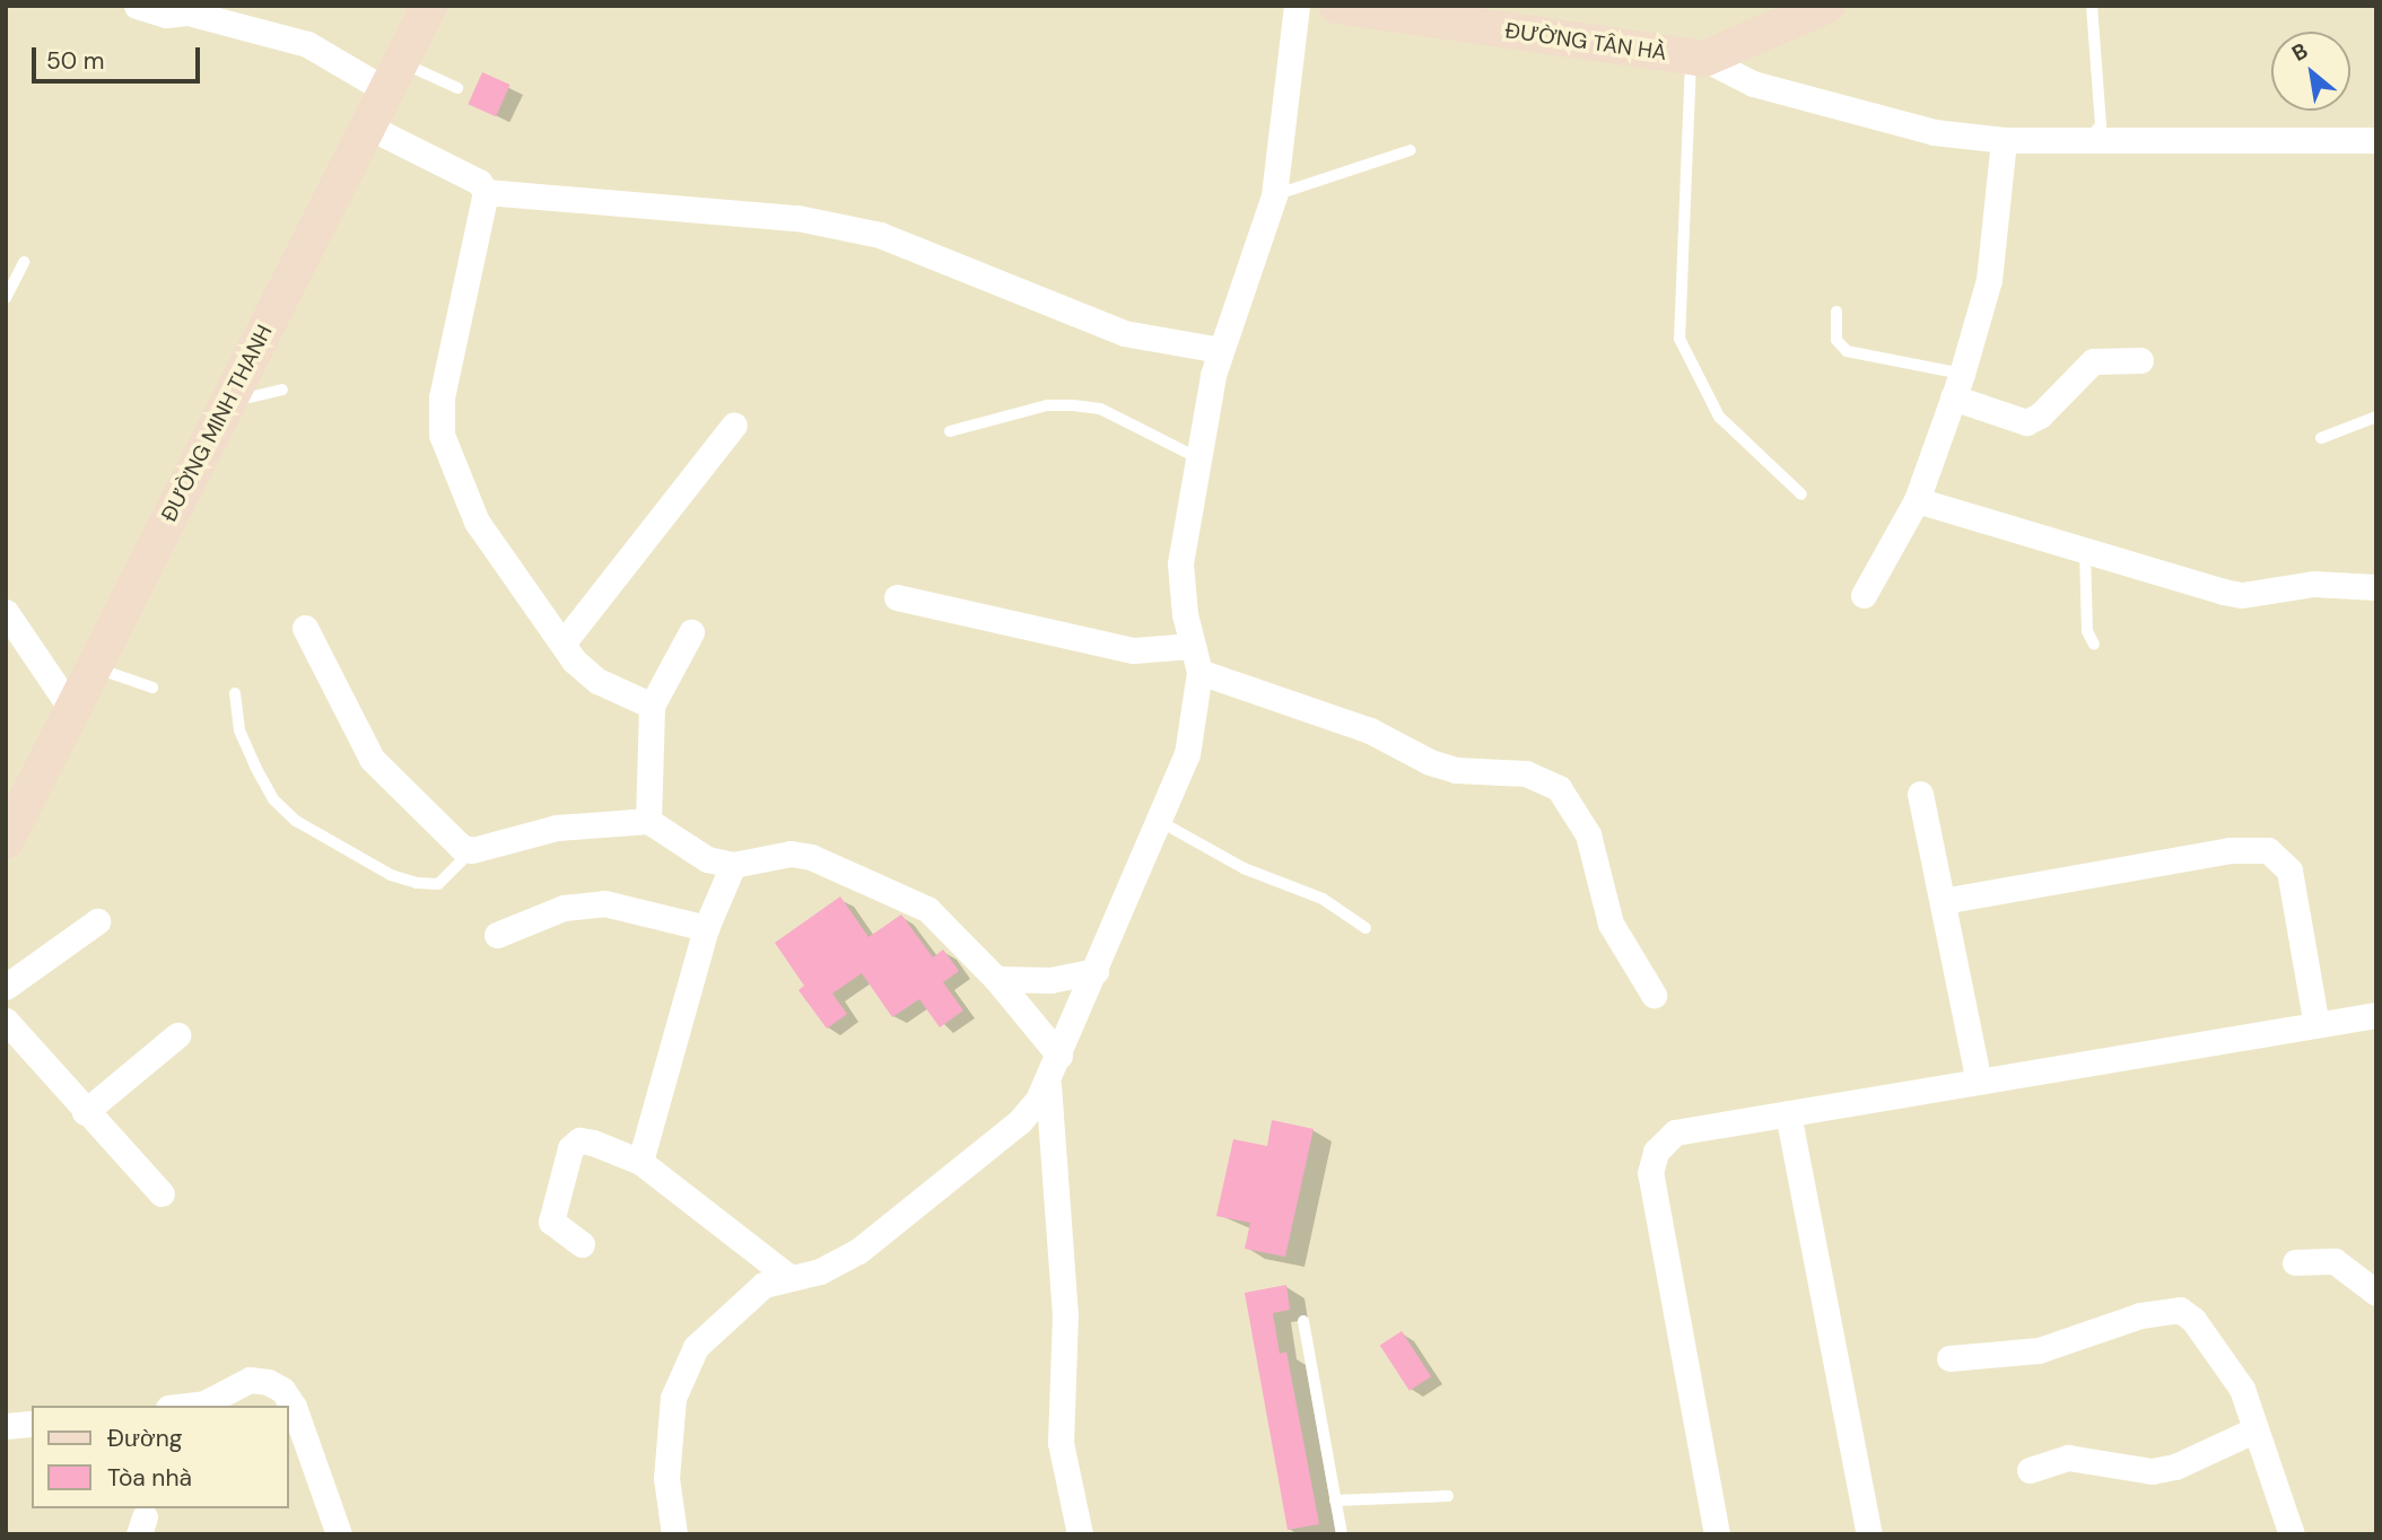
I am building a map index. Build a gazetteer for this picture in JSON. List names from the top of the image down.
{
  "streets": {
    "street": ["ĐƯỜNG TÂN HÀ", "ĐƯỜNG MINH THANH"]
  },
  "legend": ["Đường", "Tòa nhà"],
  "scale_bar": "50 m",
  "north": "top left"
}
